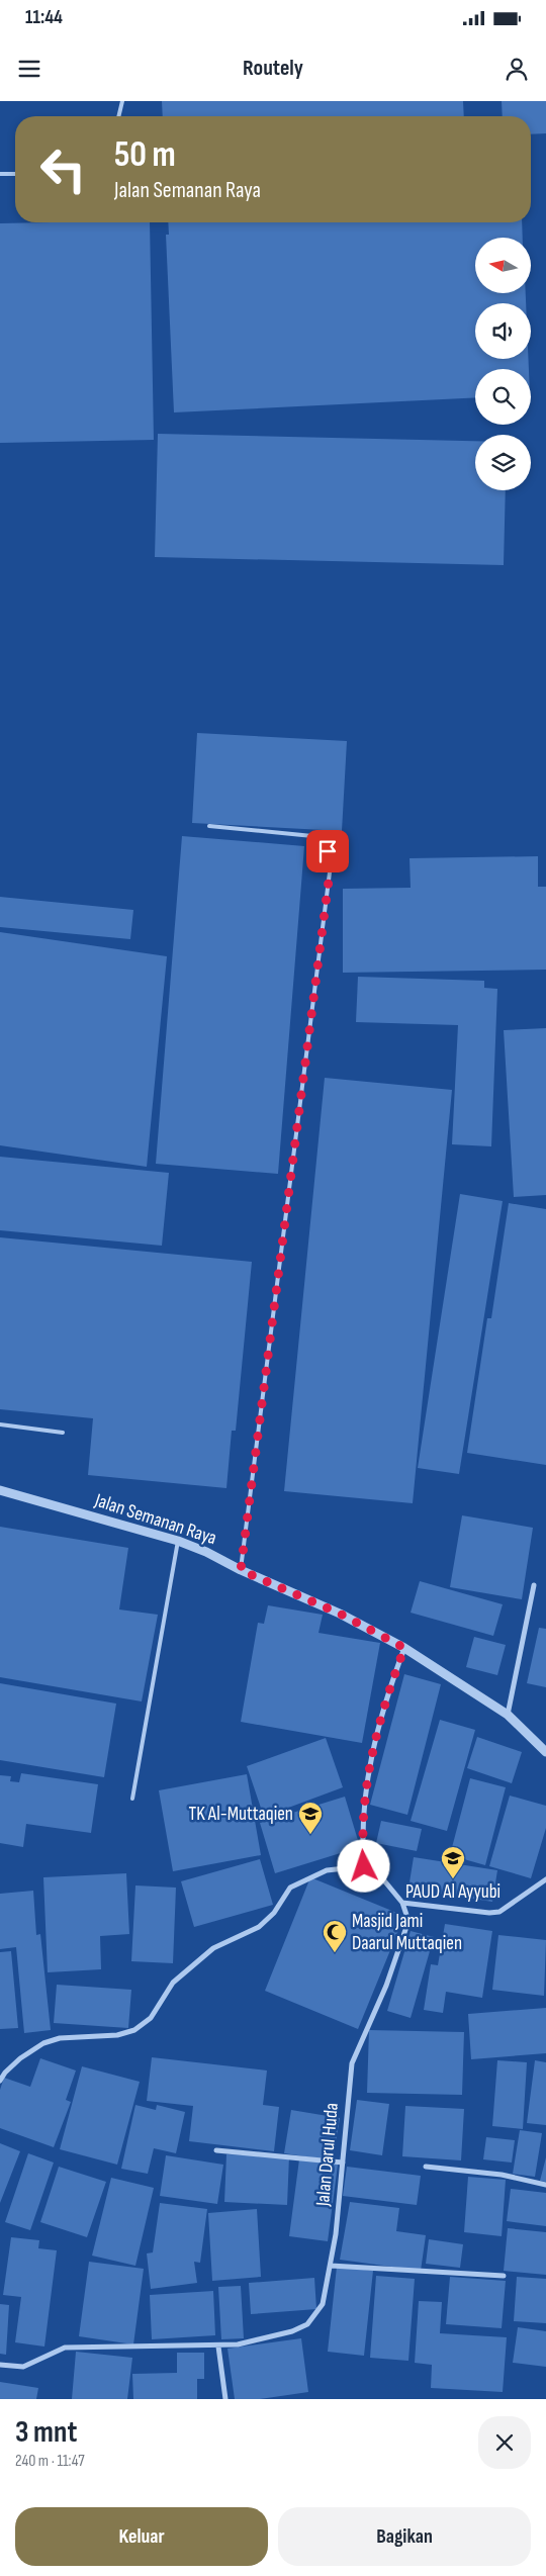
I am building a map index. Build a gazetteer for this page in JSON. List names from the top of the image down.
{
  "streets": {
    "street": ["Jalan Semanan Raya", "Jalan Darul Huda"]
  },
  "places": {
    "school or university": ["TK Al-Muttaqien", "PAUD Al Ayyubi"],
    "mosque": ["Masjid Jami Daarul Muttaqien"]
  },
  "north": "left",
  "page": {
    "status": "11:44",
    "header": "Routely",
    "turn": ["50 m", "Jalan Semanan Raya"],
    "heading": ["3 mnt", "240 m · 11:47"],
    "buttons": ["Keluar", "Bagikan"]
  }
}
